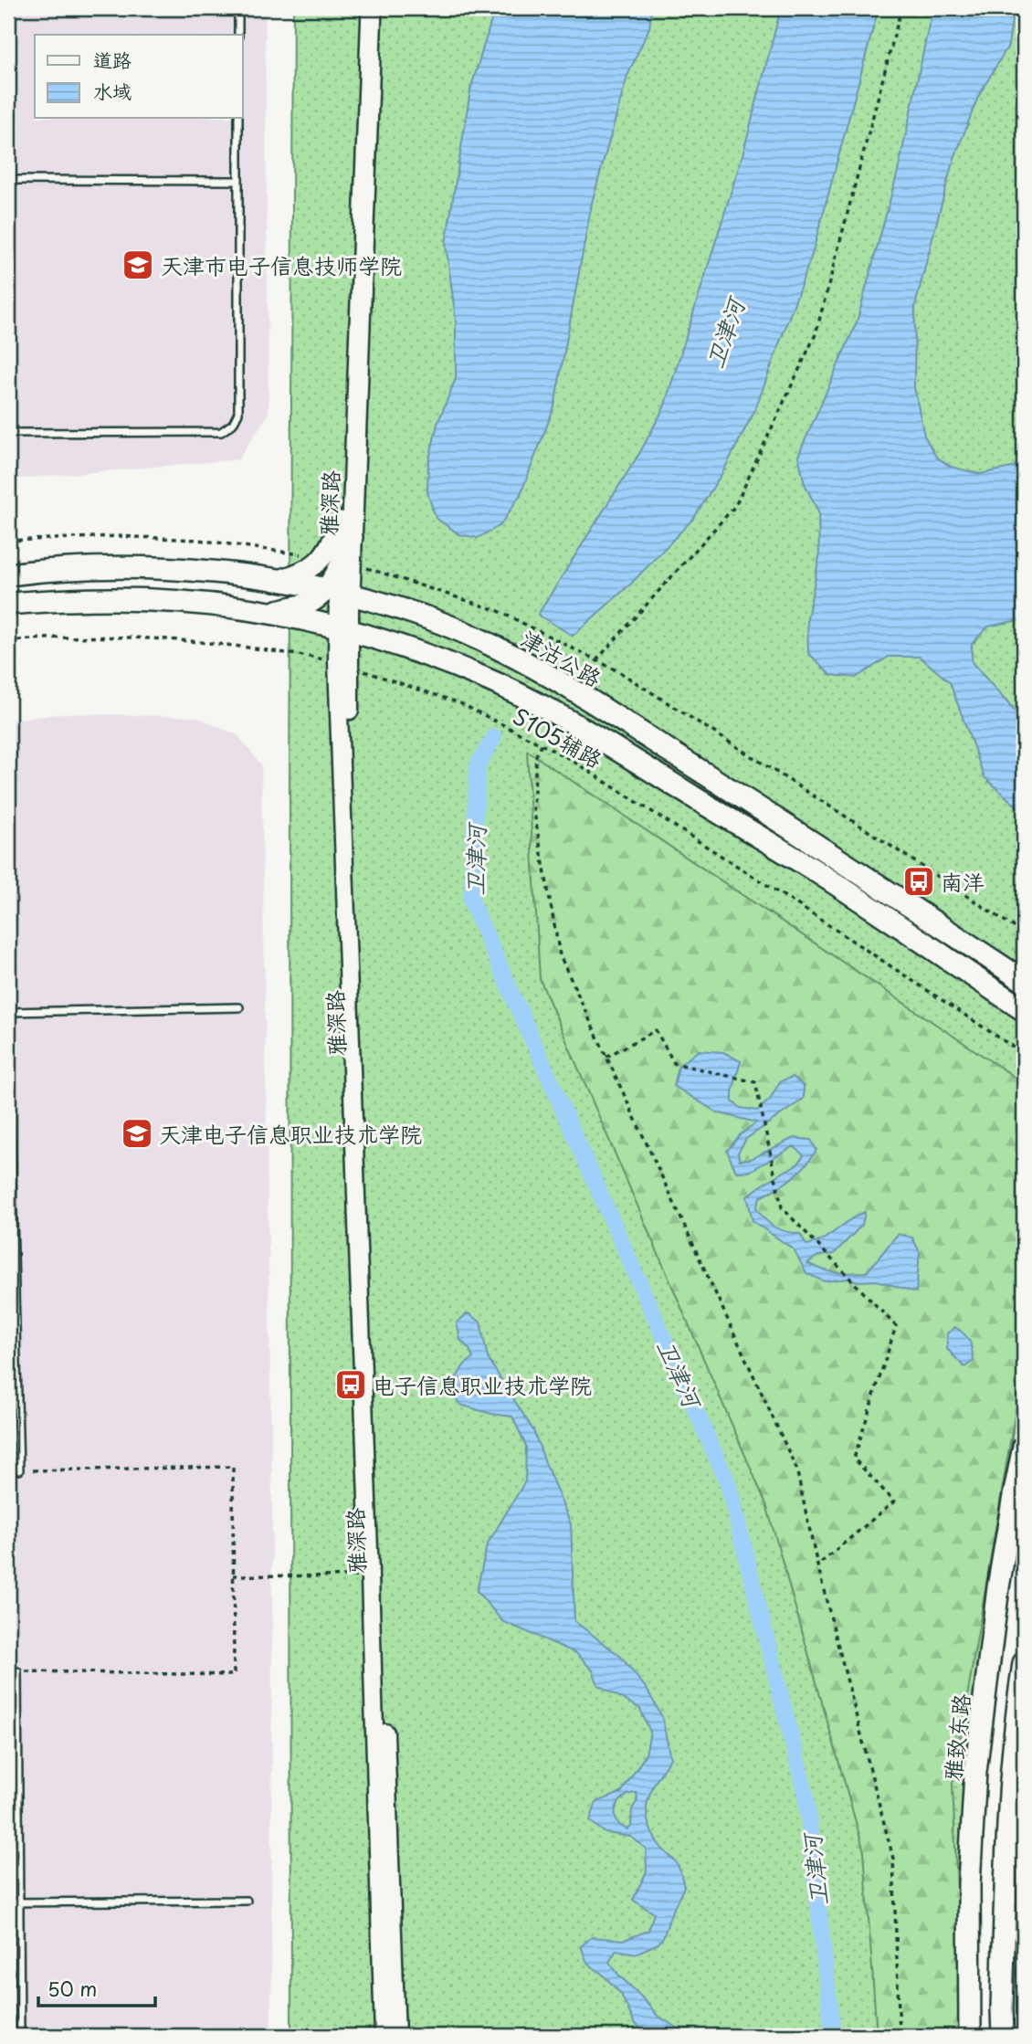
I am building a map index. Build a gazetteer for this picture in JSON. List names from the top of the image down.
{
  "streets": {
    "main road": ["雅深路", "津沽公路", "雅致东路"],
    "path": ["S105辅路"]
  },
  "crossings": [
    ["雅深路", "津沽公路"],
    ["雅深路", "S105辅路"]
  ],
  "water": ["卫津河"],
  "places": {
    "school or university": ["天津市电子信息技师学院", "天津电子信息职业技术学院"],
    "bus stop": ["南洋", "电子信息职业技术学院"]
  },
  "legend": ["道路", "水域"],
  "scale_bar": "50 m"
}
